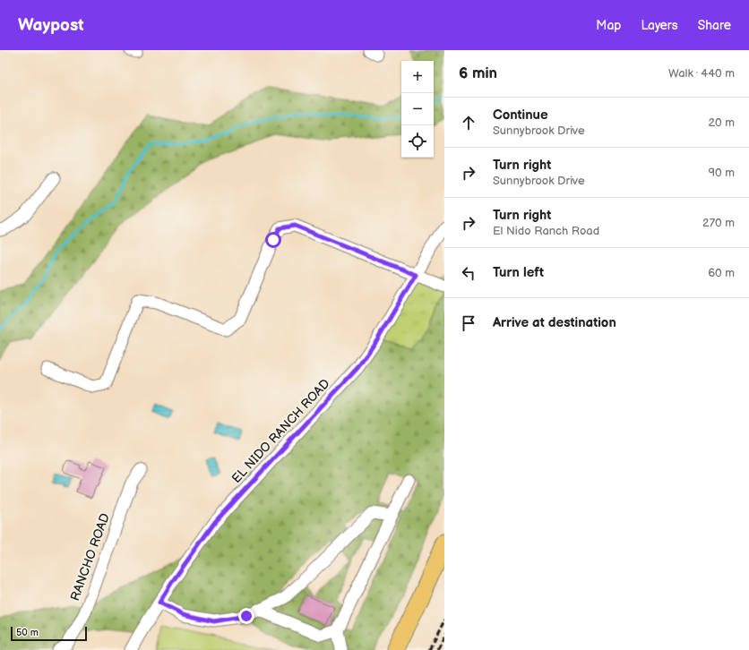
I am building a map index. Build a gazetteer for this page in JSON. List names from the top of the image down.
{
  "streets": {
    "street": ["EL NIDO RANCH ROAD", "RANCHO ROAD"]
  },
  "scale_bar": "50 m",
  "page": {
    "header": "Waypost",
    "nav": ["Map", "Layers", "Share"],
    "heading": ["6 min", "Walk · 440 m"],
    "map_buttons": ["+", "−"],
    "list": [
      ["Continue", "Sunnybrook Drive", "20 m"],
      ["Turn right", "Sunnybrook Drive", "90 m"],
      ["Turn right", "El Nido Ranch Road", "270 m"],
      ["Turn left", "60 m"],
      "Arrive at destination"
    ],
    "scale": "50 m"
  }
}
